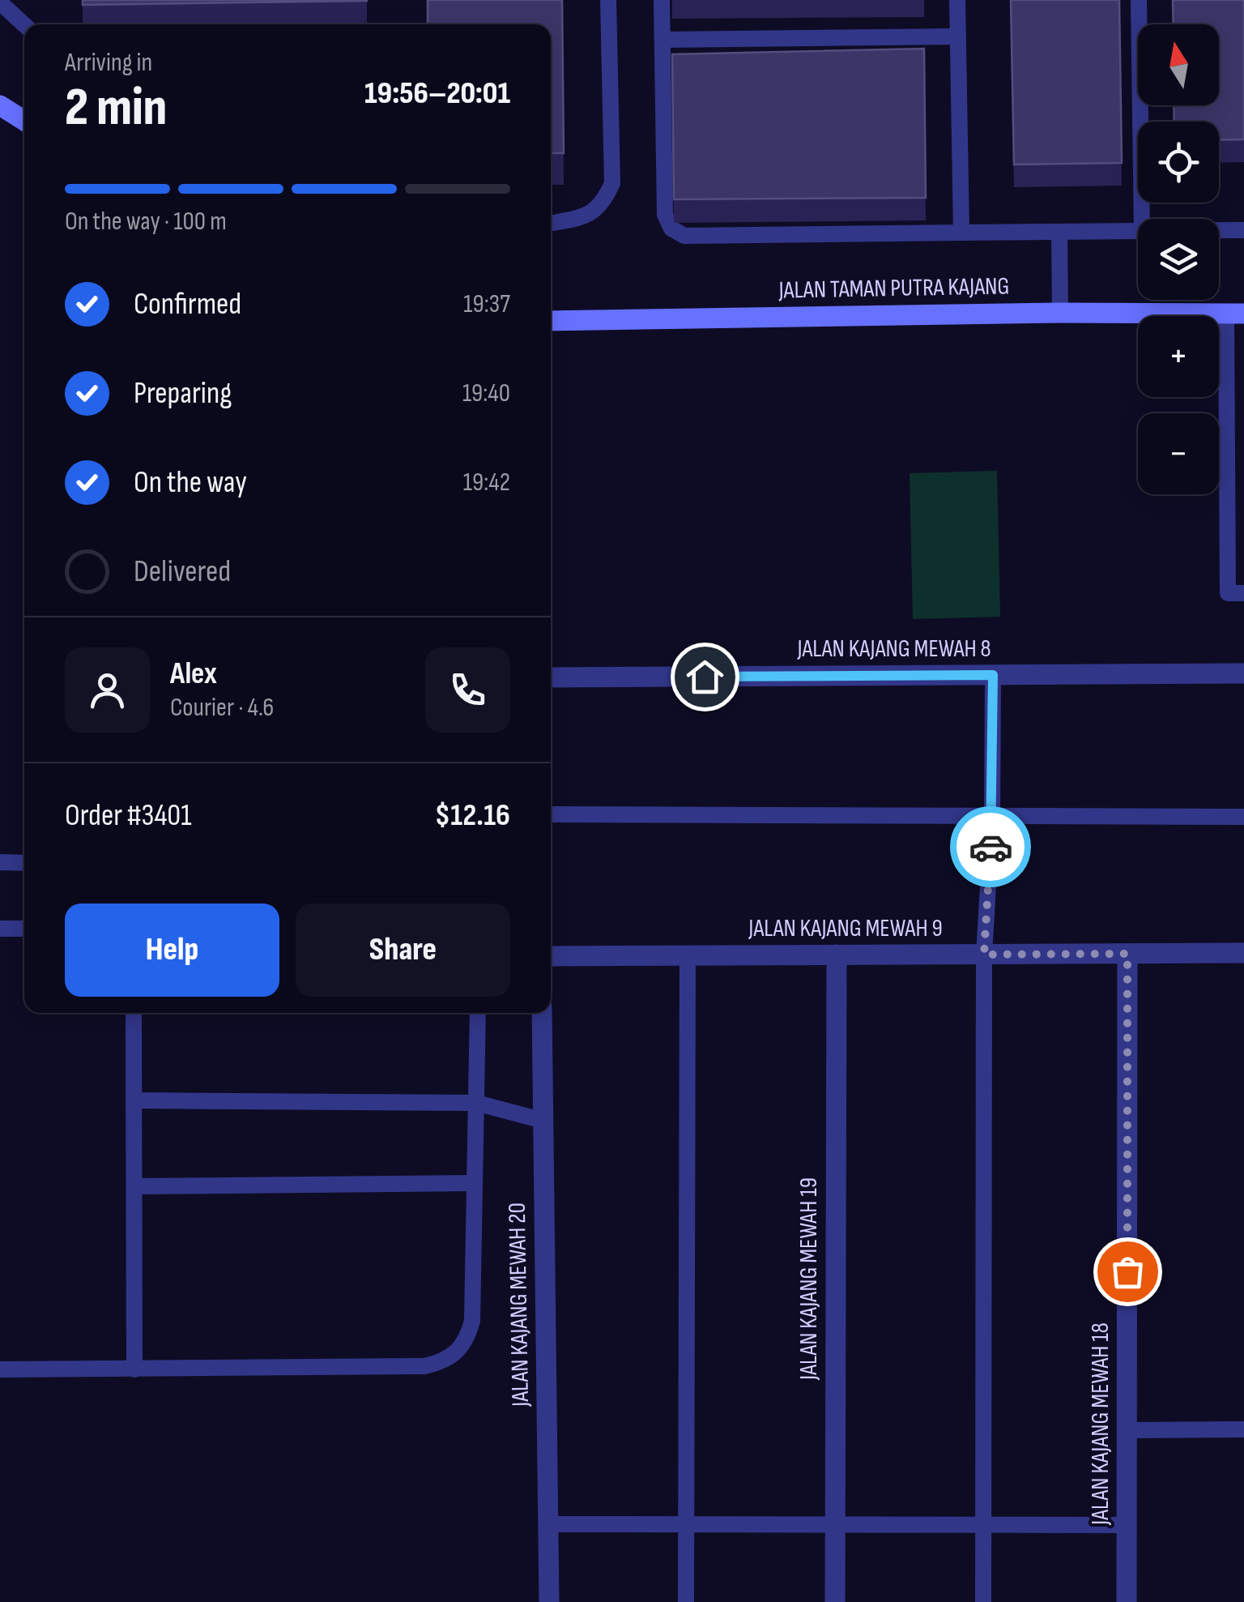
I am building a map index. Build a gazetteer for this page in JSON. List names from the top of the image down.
{
  "streets": {
    "street": [
      "JALAN TAMAN PUTRA KAJANG",
      "JALAN KAJANG MEWAH 8",
      "JALAN KAJANG MEWAH 9",
      "JALAN KAJANG MEWAH 19",
      "JALAN KAJANG MEWAH 20",
      "JALAN KAJANG MEWAH 18"
    ]
  },
  "crossings": [
    ["JALAN KAJANG MEWAH 9", "JALAN KAJANG MEWAH 19"],
    ["JALAN KAJANG MEWAH 9", "JALAN KAJANG MEWAH 18"]
  ],
  "north": "top",
  "page": {
    "map_buttons": ["+", "−"],
    "heading": ["2 min", "Arriving in", "19:56–20:01"],
    "panel": [
      "Alex",
      "Courier · 4.6",
      "Order #3401",
      "$12.16"
    ],
    "bar": "On the way · 100 m",
    "list": [
      ["Confirmed", "19:37"],
      ["Preparing", "19:40"],
      ["On the way", "19:42"],
      "Delivered"
    ],
    "buttons": ["Help", "Share"]
  }
}
